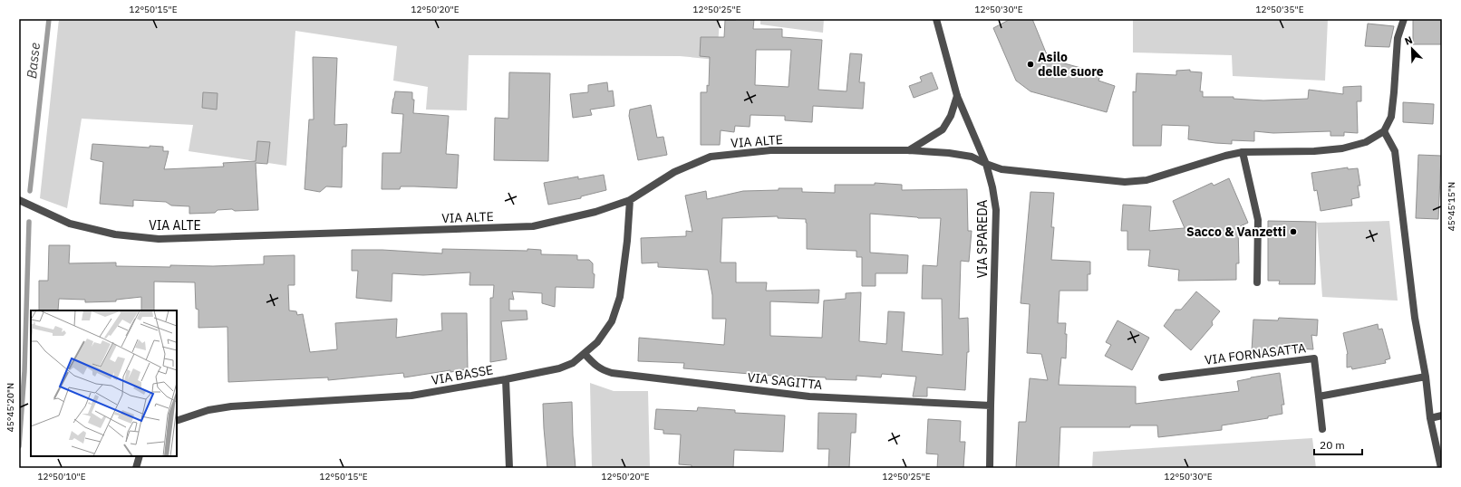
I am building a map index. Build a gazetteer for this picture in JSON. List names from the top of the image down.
{
  "streets": {
    "street": [
      "VIA ALTE",
      "VIA SPAREDA",
      "VIA FORNASATTA",
      "VIA BASSE",
      "VIA SAGITTA"
    ]
  },
  "crossings": [
    ["VIA ALTE", "VIA SPAREDA"],
    ["VIA ALTE", "VIA BASSE"],
    ["VIA SPAREDA", "VIA SAGITTA"],
    ["VIA BASSE", "VIA SAGITTA"]
  ],
  "water": ["Basse"],
  "places": ["Asilo delle suore", "Sacco & Vanzetti"],
  "scale_bar": "20 m",
  "north": "top left",
  "coordinates": [
    "12°50'15\"E",
    "12°50'20\"E",
    "12°50'25\"E",
    "12°50'30\"E",
    "12°50'35\"E",
    "45°45'15\"N",
    "45°45'20\"N",
    "12°50'10\"E"
  ]
}
